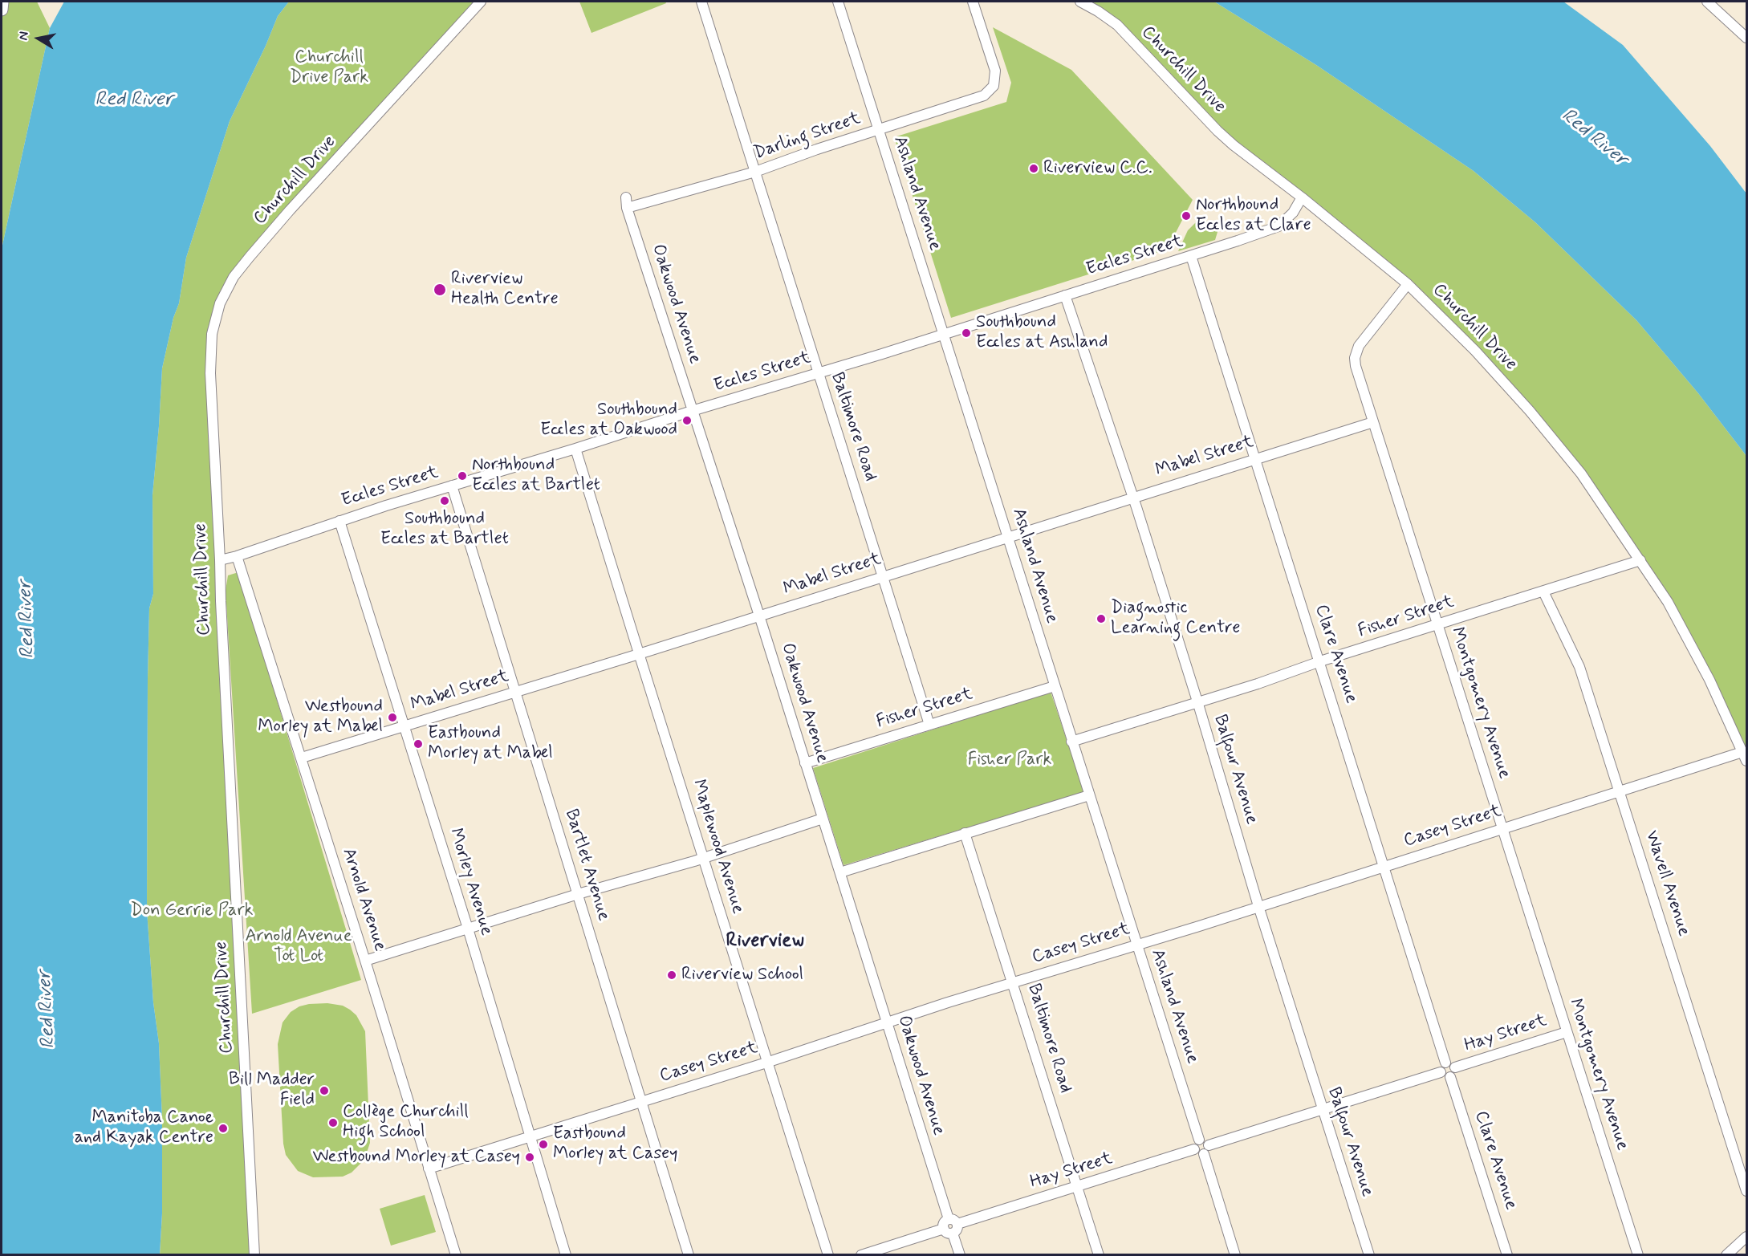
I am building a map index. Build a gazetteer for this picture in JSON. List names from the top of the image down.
{
  "streets": {
    "street": [
      "Churchill Drive",
      "Darling Street",
      "Ashland Avenue",
      "Eccles Street",
      "Oakwood Avenue",
      "Baltimore Road",
      "Mabel Street",
      "Fisher Street",
      "Clare Avenue",
      "Montgomery Avenue",
      "Balfour Avenue",
      "Casey Street",
      "Maplewood Avenue",
      "Bartlet Avenue",
      "Morley Avenue",
      "Wavell Avenue",
      "Arnold Avenue",
      "Hay Street"
    ]
  },
  "crossings": [
    ["Churchill Drive", "Eccles Street"],
    ["Churchill Drive", "Fisher Street"],
    ["Churchill Drive", "Montgomery Avenue"],
    ["Churchill Drive", "Casey Street"],
    ["Darling Street", "Ashland Avenue"],
    ["Darling Street", "Oakwood Avenue"],
    ["Darling Street", "Baltimore Road"],
    ["Ashland Avenue", "Eccles Street"],
    ["Ashland Avenue", "Mabel Street"],
    ["Ashland Avenue", "Fisher Street"],
    ["Ashland Avenue", "Casey Street"],
    ["Ashland Avenue", "Hay Street"],
    ["Eccles Street", "Oakwood Avenue"],
    ["Eccles Street", "Baltimore Road"],
    ["Eccles Street", "Clare Avenue"],
    ["Eccles Street", "Balfour Avenue"],
    ["Eccles Street", "Maplewood Avenue"],
    ["Eccles Street", "Bartlet Avenue"],
    ["Eccles Street", "Morley Avenue"],
    ["Eccles Street", "Arnold Avenue"],
    ["Oakwood Avenue", "Mabel Street"],
    ["Oakwood Avenue", "Fisher Street"],
    ["Oakwood Avenue", "Casey Street"],
    ["Baltimore Road", "Mabel Street"],
    ["Baltimore Road", "Fisher Street"],
    ["Baltimore Road", "Casey Street"],
    ["Baltimore Road", "Hay Street"],
    ["Mabel Street", "Clare Avenue"],
    ["Mabel Street", "Montgomery Avenue"],
    ["Mabel Street", "Balfour Avenue"],
    ["Mabel Street", "Maplewood Avenue"],
    ["Mabel Street", "Bartlet Avenue"],
    ["Mabel Street", "Morley Avenue"],
    ["Mabel Street", "Arnold Avenue"],
    ["Fisher Street", "Clare Avenue"],
    ["Fisher Street", "Montgomery Avenue"],
    ["Fisher Street", "Balfour Avenue"],
    ["Fisher Street", "Wavell Avenue"],
    ["Clare Avenue", "Casey Street"],
    ["Clare Avenue", "Hay Street"],
    ["Montgomery Avenue", "Casey Street"],
    ["Montgomery Avenue", "Hay Street"],
    ["Balfour Avenue", "Casey Street"],
    ["Balfour Avenue", "Hay Street"],
    ["Casey Street", "Maplewood Avenue"],
    ["Casey Street", "Bartlet Avenue"],
    ["Casey Street", "Morley Avenue"],
    ["Casey Street", "Wavell Avenue"],
    ["Casey Street", "Arnold Avenue"]
  ],
  "districts": ["Riverview"],
  "water": ["Red River"],
  "parks": [
    "Churchill Drive Park",
    "Fisher Park",
    "Don Gerrie Park",
    "Arnold Avenue Tot Lot"
  ],
  "places": [
    "Riverview C.C.",
    "Northbound Eccles at Clare",
    "Riverview Health Centre",
    "Southbound Eccles at Ashland",
    "Southbound Eccles at Oakwood",
    "Northbound Eccles at Bartlet",
    "Southbound Eccles at Bartlet",
    "Diagnostic Learning Centre",
    "Westbound Morley at Mabel",
    "Eastbound Morley at Mabel",
    "Riverview School",
    "Bill Madder Field",
    "Collège Churchill High School",
    "Manitoba Canoe and Kayak Centre",
    "Eastbound Morley at Casey",
    "Westbound Morley at Casey"
  ],
  "north": "left"
}
